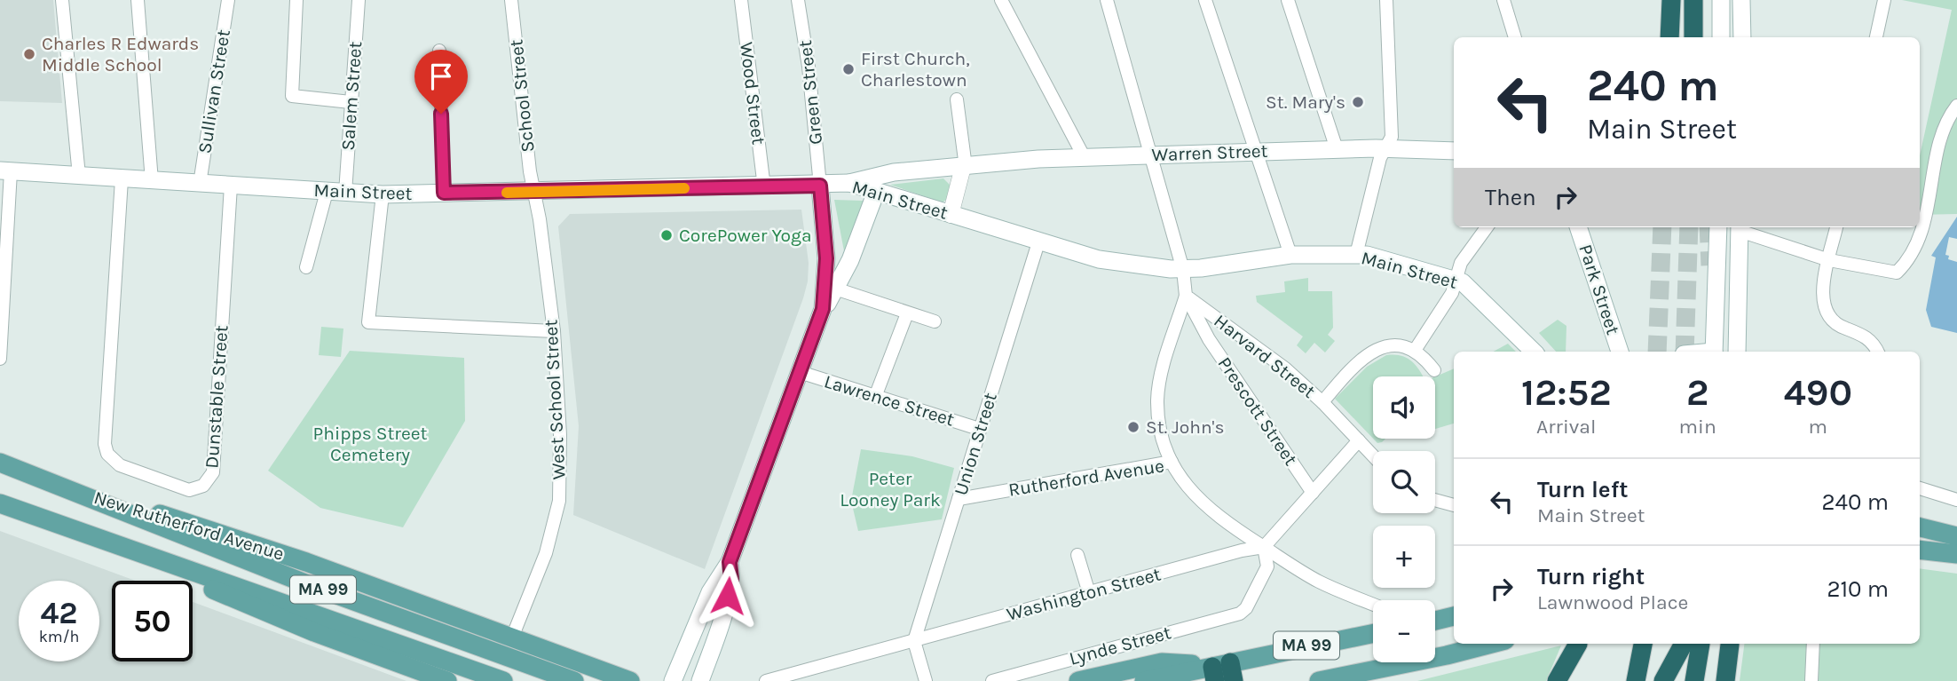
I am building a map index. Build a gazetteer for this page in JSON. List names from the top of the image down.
{
  "streets": {
    "main road": [
      "Warren Street",
      "Main Street",
      "Park Street",
      "New Rutherford Avenue",
      "MA 99"
    ],
    "street": [
      "Sullivan Street",
      "Green Street",
      "Wood Street",
      "Salem Street",
      "School Street",
      "Harvard Street",
      "Dunstable Street",
      "West School Street",
      "Lawrence Street",
      "Prescott Street",
      "Union Street",
      "Rutherford Avenue",
      "Washington Street",
      "Lynde Street"
    ]
  },
  "crossings": [
    ["Sullivan Street", "Main Street"],
    ["Green Street", "Main Street"],
    ["Wood Street", "Main Street"],
    ["Salem Street", "Main Street"],
    ["School Street", "Main Street"],
    ["School Street", "West School Street"],
    ["Warren Street", "Main Street"],
    ["Main Street", "Dunstable Street"],
    ["Main Street", "West School Street"],
    ["Main Street", "Union Street"],
    ["Harvard Street", "Prescott Street"],
    ["West School Street", "New Rutherford Avenue"],
    ["Lawrence Street", "Union Street"],
    ["Union Street", "Rutherford Avenue"],
    ["Union Street", "Washington Street"],
    ["Rutherford Avenue", "Washington Street"],
    ["Rutherford Avenue", "Lynde Street"],
    ["New Rutherford Avenue", "MA 99"],
    ["Washington Street", "Lynde Street"]
  ],
  "parks": ["Phipps Street Cemetery", "Peter Looney Park"],
  "places": [
    "Charles R Edwards Middle School",
    "First Church, Charlestown",
    "St. Mary's",
    "CorePower Yoga",
    "St. John's"
  ],
  "page": {
    "turn": ["240 m", "Main Street"],
    "then": "Then",
    "eta": [
      "12:52",
      "Arrival",
      "2",
      "min",
      "490",
      "m"
    ],
    "map_buttons": ["+", "−"],
    "list": [
      {
        "name": "Turn left",
        "note": "Main Street",
        "value": "240 m"
      },
      {
        "name": "Turn right",
        "note": "Lawnwood Place",
        "value": "210 m"
      }
    ],
    "speed": "42 km/h",
    "limit": "50"
  }
}
